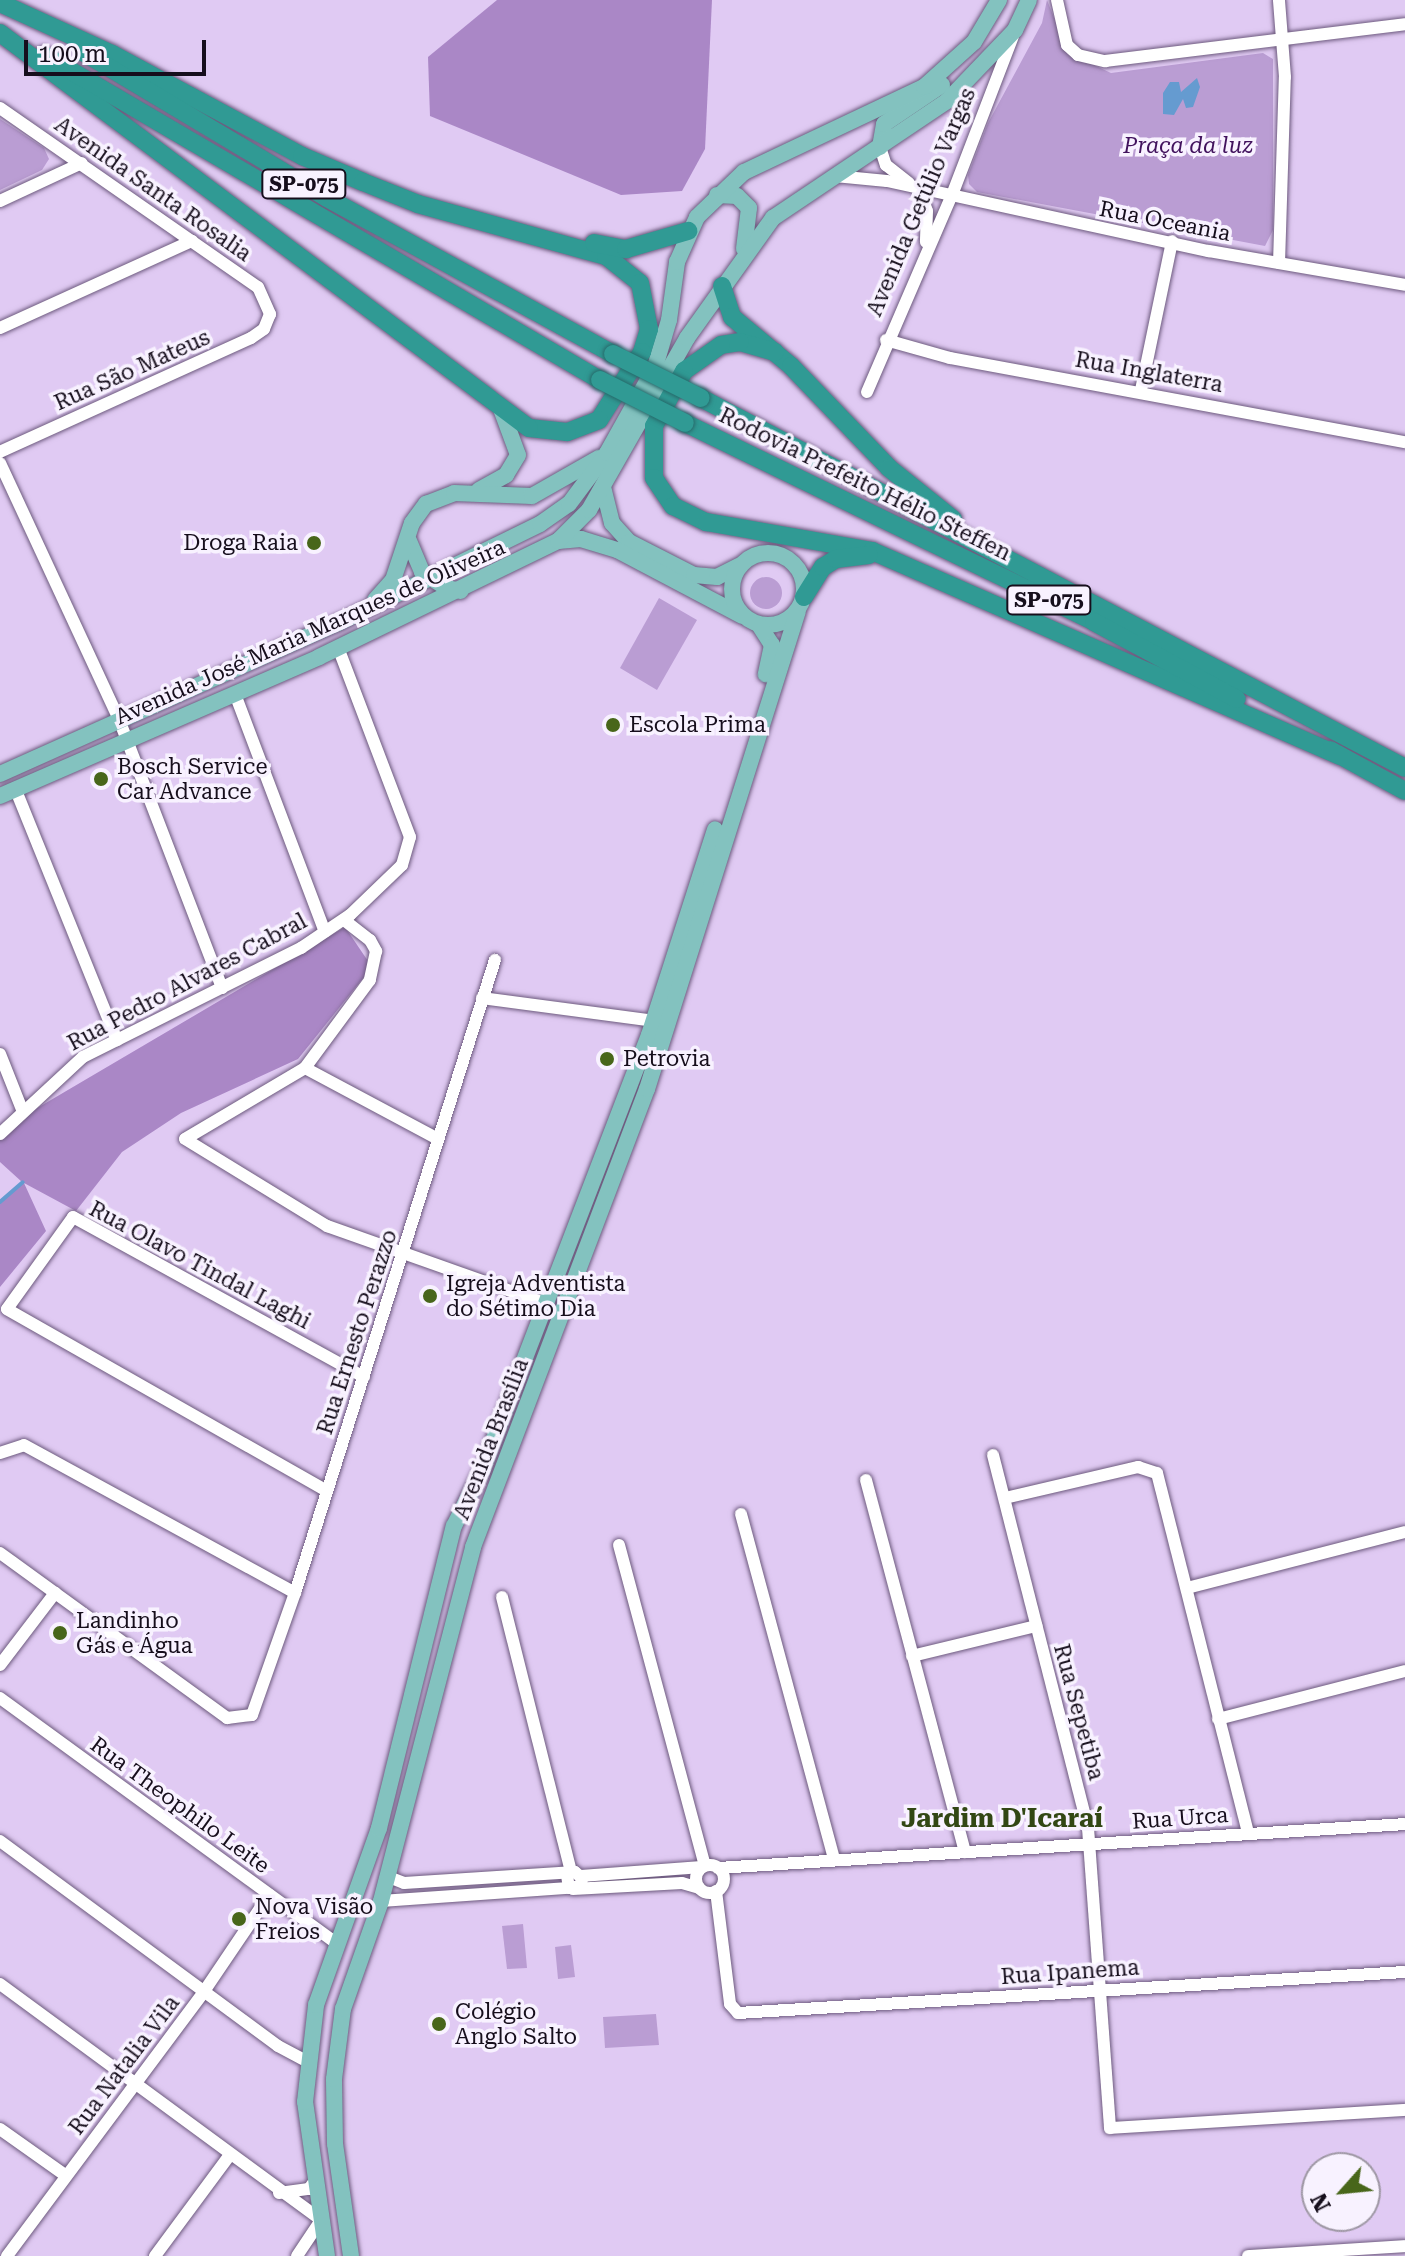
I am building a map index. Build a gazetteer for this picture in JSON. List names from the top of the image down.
{
  "streets": {
    "highway": ["SP-075", "Rodovia Prefeito Hélio Steffen"],
    "main road": ["Avenida Getúlio Vargas", "Avenida José Maria Marques de Oliveira", "Avenida Brasília"],
    "street": [
      "Avenida Santa Rosalia",
      "Rua Oceania",
      "Rua São Mateus",
      "Rua Inglaterra",
      "Rua Pedro Alvares Cabral",
      "Rua Olavo Tindal Laghi",
      "Rua Ernesto Perazzo",
      "Rua Sepetiba",
      "Rua Theophilo Leite",
      "Rua Urca",
      "Rua Ipanema",
      "Rua Natalia Vila"
    ]
  },
  "crossings": [
    ["Avenida Santa Rosalia", "Rua São Mateus"],
    ["Avenida Getúlio Vargas", "Rua Oceania"],
    ["Avenida Getúlio Vargas", "Rua Inglaterra"],
    ["Avenida Getúlio Vargas", "Avenida José Maria Marques de Oliveira"],
    ["Avenida José Maria Marques de Oliveira", "Rua Pedro Alvares Cabral"],
    ["Rua Olavo Tindal Laghi", "Rua Ernesto Perazzo"],
    ["Avenida Brasília", "Rua Theophilo Leite"],
    ["Avenida Brasília", "Rua Urca"],
    ["Rua Sepetiba", "Rua Urca"],
    ["Rua Sepetiba", "Rua Ipanema"],
    ["Rua Theophilo Leite", "Rua Natalia Vila"],
    ["Rua Urca", "Rua Ipanema"]
  ],
  "districts": ["Jardim D'Icaraí"],
  "parks": ["Praça da luz"],
  "places": [
    "Droga Raia",
    "Escola Prima",
    "Bosch Service Car Advance",
    "Petrovia",
    "Igreja Adventista do Sétimo Dia",
    "Landinho Gás e Água",
    "Nova Visão Freios",
    "Colégio Anglo Salto"
  ],
  "scale_bar": "100 m",
  "north": "bottom left"
}
